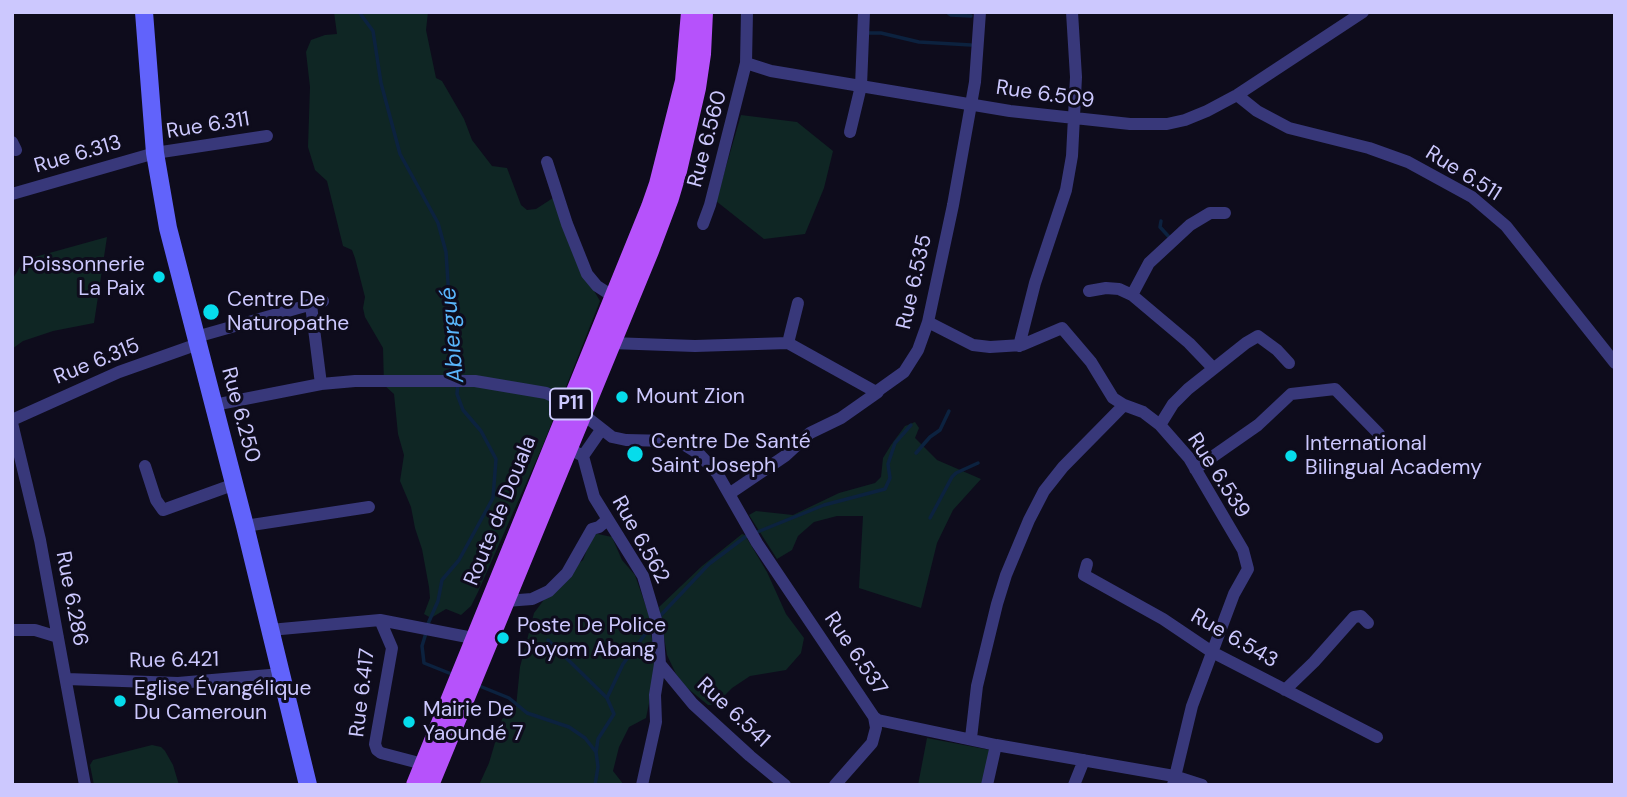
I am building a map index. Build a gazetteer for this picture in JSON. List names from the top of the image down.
{
  "streets": {
    "main road": ["P11", "Rue 6.250", "Route de Douala"],
    "street": [
      "Rue 6.509",
      "Rue 6.311",
      "Rue 6.560",
      "Rue 6.313",
      "Rue 6.511",
      "Rue 6.535",
      "Rue 6.315",
      "Rue 6.539",
      "Rue 6.562",
      "Rue 6.286",
      "Rue 6.543",
      "Rue 6.537",
      "Rue 6.421",
      "Rue 6.417",
      "Rue 6.541"
    ]
  },
  "crossings": [
    ["Rue 6.509", "Rue 6.560"],
    ["Rue 6.509", "Rue 6.511"],
    ["Rue 6.509", "Rue 6.535"],
    ["Rue 6.311", "Rue 6.313"],
    ["Rue 6.311", "Rue 6.250"],
    ["Rue 6.313", "Rue 6.250"],
    ["Rue 6.535", "Rue 6.537"],
    ["Rue 6.315", "Rue 6.250"],
    ["Rue 6.315", "Rue 6.286"],
    ["P11", "Route de Douala"],
    ["P11", "Rue 6.562"],
    ["P11", "Rue 6.537"],
    ["Rue 6.250", "Rue 6.421"],
    ["Rue 6.250", "Rue 6.417"],
    ["Rue 6.539", "Rue 6.543"],
    ["Rue 6.539", "Rue 6.537"],
    ["Route de Douala", "Rue 6.537"],
    ["Route de Douala", "Rue 6.417"],
    ["Rue 6.562", "Rue 6.541"],
    ["Rue 6.286", "Rue 6.421"]
  ],
  "water": ["Abiergué"],
  "places": [
    "Poissonnerie La Paix",
    "Centre De Naturopathe",
    "Mount Zion",
    "Centre De Santé Saint Joseph",
    "International Bilingual Academy",
    "Poste De Police D'oyom Abang",
    "Eglise Évangélique Du Cameroun",
    "Mairie De Yaoundé 7"
  ]
}
